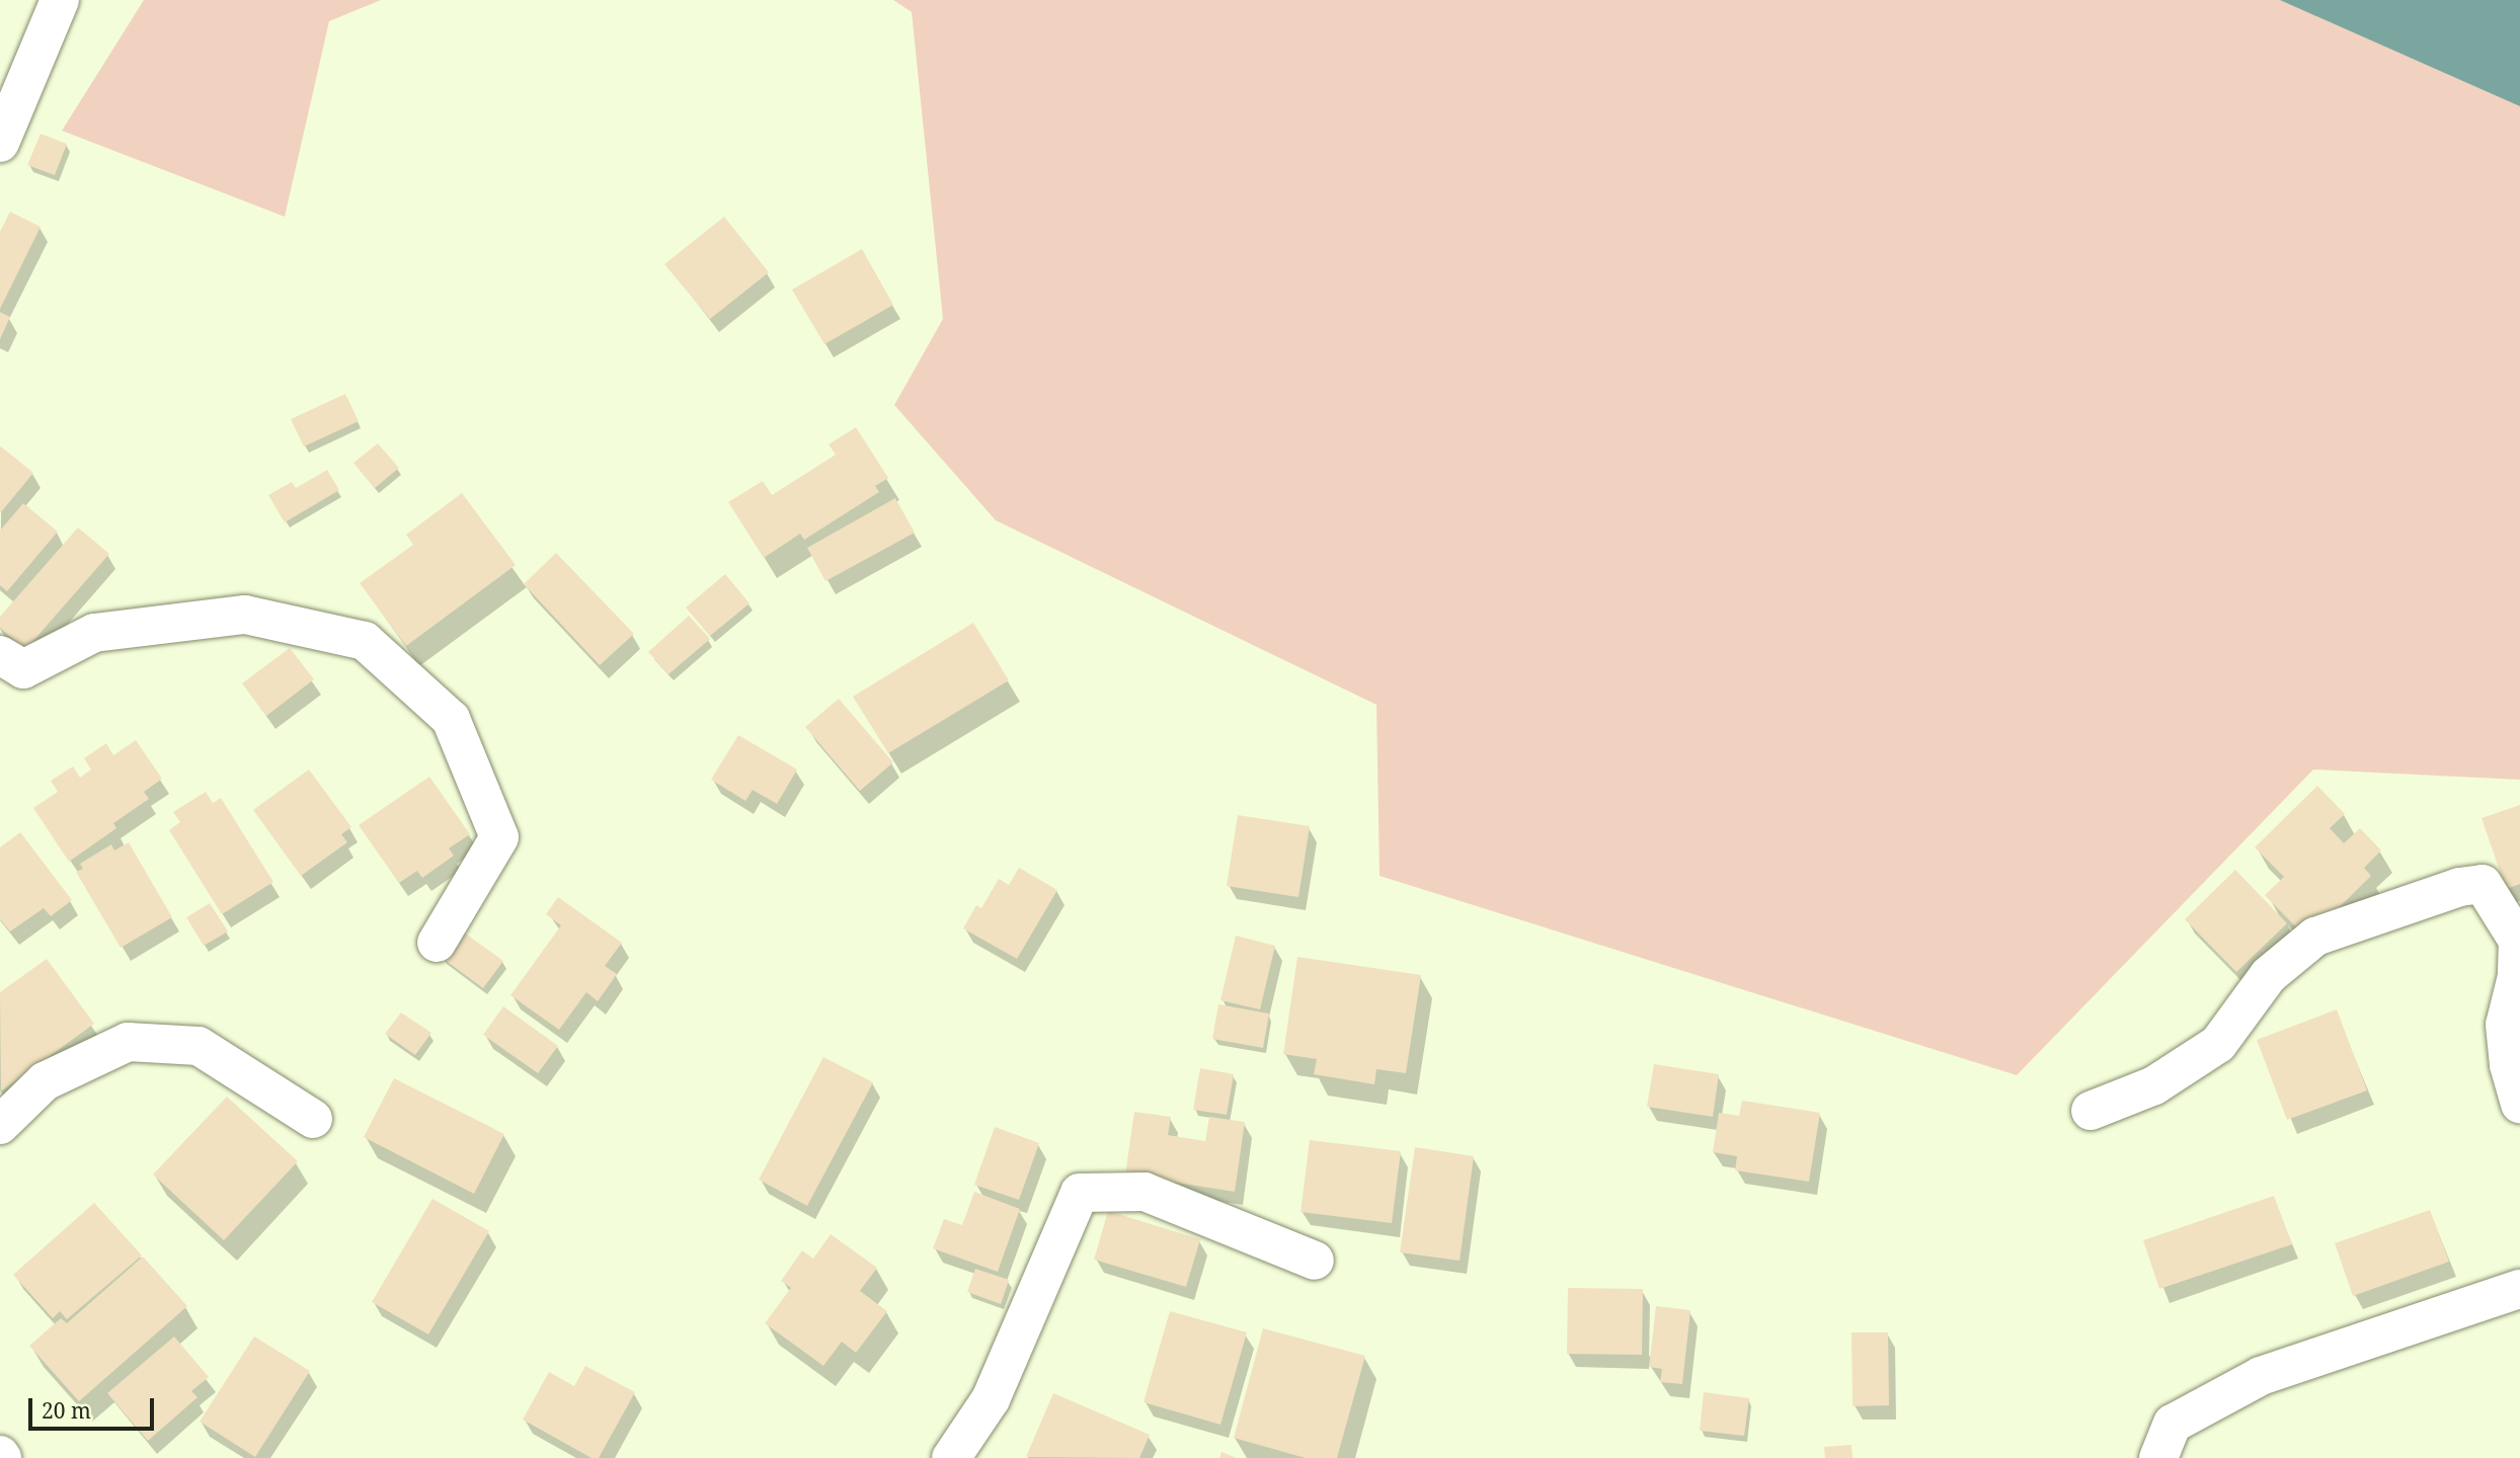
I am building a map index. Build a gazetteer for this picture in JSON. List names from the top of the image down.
{
  "scale_bar": "20 m"
}
